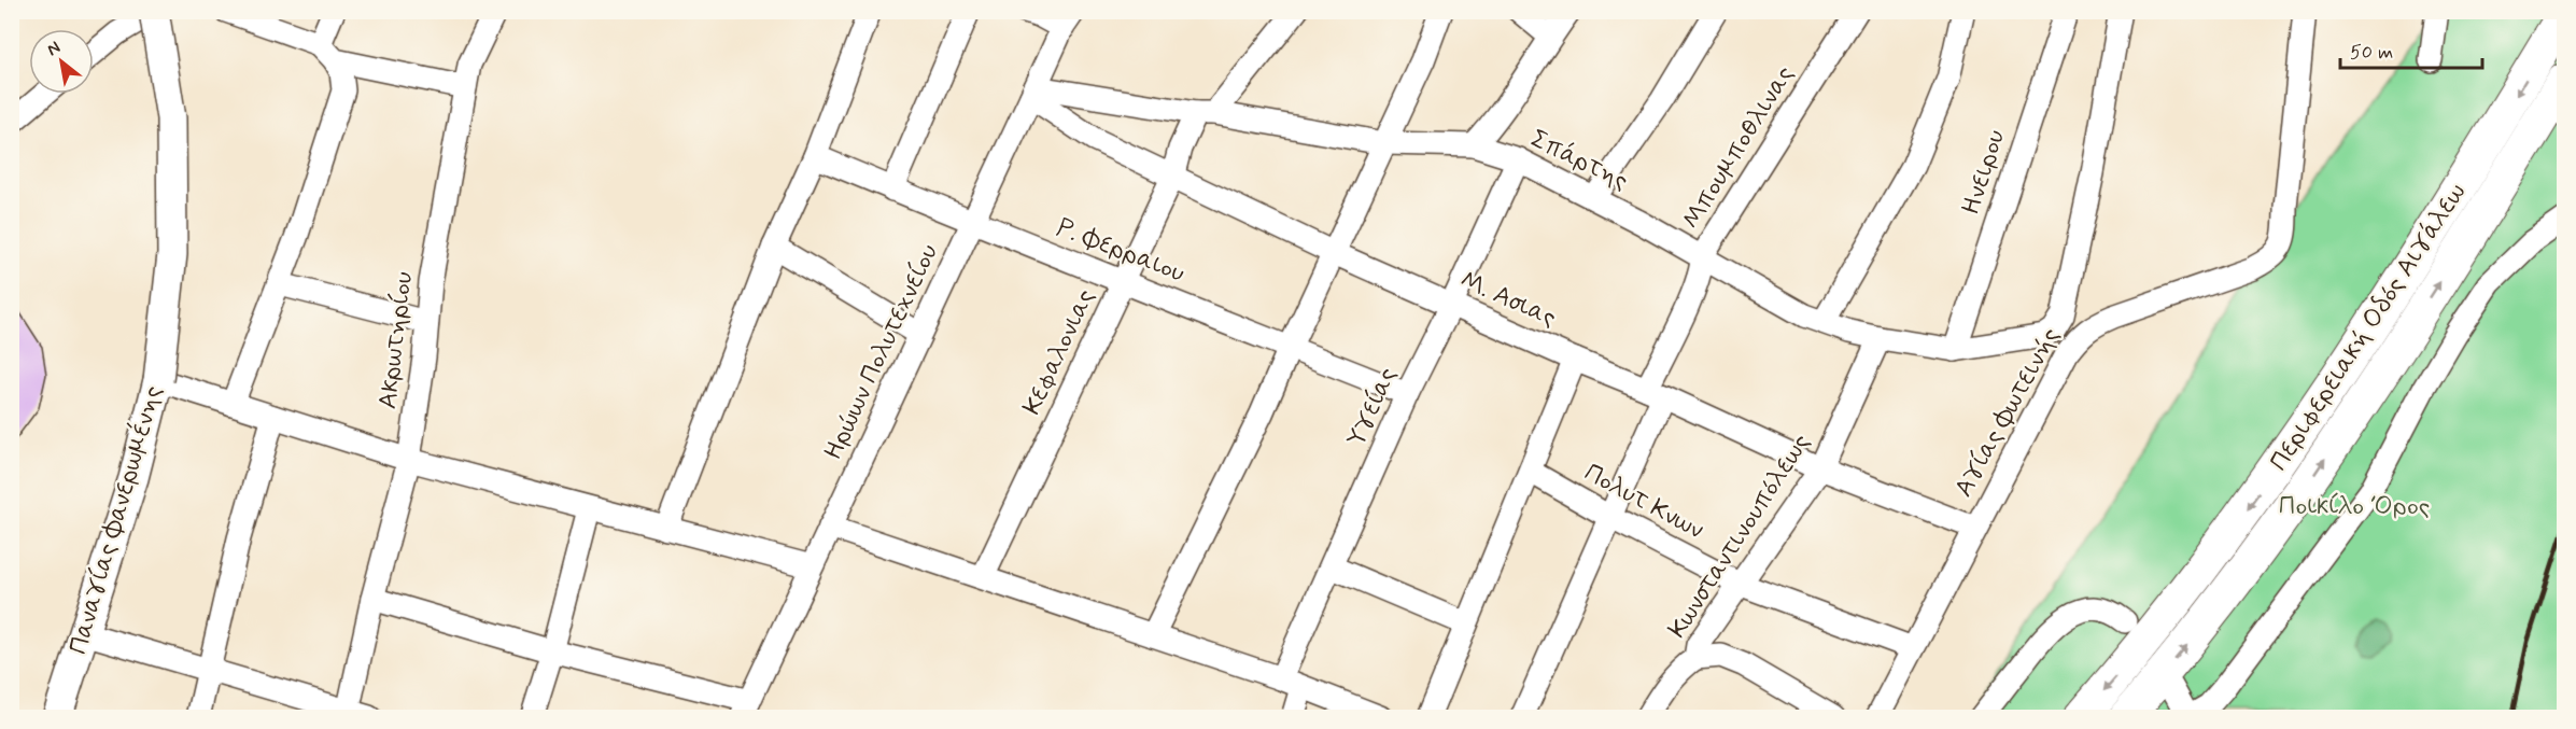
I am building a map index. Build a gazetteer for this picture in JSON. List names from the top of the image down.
{
  "streets": {
    "highway": ["Περιφερειακή Οδός Αιγάλεω"],
    "main road": ["Παναγίας Φανερωμένης"],
    "street": [
      "Μπουμποθλινας",
      "Σπάρτης",
      "Ηνειρου",
      "Ρ. Φερραιου",
      "Μ. Ασιας",
      "Ακρωτηρίου",
      "Ηρώων Πολυτεχνείου",
      "Κεφαλονιας",
      "Υγείας",
      "Αγίας Φωτεινής",
      "Πολυτ Κνων",
      "Κωνσταντινουπόλεως"
    ]
  },
  "crossings": [
    ["Μπουμποθλινας", "Σπάρτης"],
    ["Μπουμποθλινας", "Μ. Ασιας"],
    ["Μπουμποθλινας", "Πολυτ Κνων"],
    ["Σπάρτης", "Ηνειρου"],
    ["Σπάρτης", "Μ. Ασιας"],
    ["Σπάρτης", "Ηρώων Πολυτεχνείου"],
    ["Σπάρτης", "Κεφαλονιας"],
    ["Σπάρτης", "Υγείας"],
    ["Σπάρτης", "Κωνσταντινουπόλεως"],
    ["Ρ. Φερραιου", "Ηρώων Πολυτεχνείου"],
    ["Ρ. Φερραιου", "Κεφαλονιας"],
    ["Ρ. Φερραιου", "Υγείας"],
    ["Μ. Ασιας", "Ηρώων Πολυτεχνείου"],
    ["Μ. Ασιας", "Κεφαλονιας"],
    ["Μ. Ασιας", "Υγείας"],
    ["Μ. Ασιας", "Αγίας Φωτεινής"],
    ["Μ. Ασιας", "Κωνσταντινουπόλεως"],
    ["Αγίας Φωτεινής", "Πολυτ Κνων"],
    ["Πολυτ Κνων", "Κωνσταντινουπόλεως"]
  ],
  "parks": ["Ποικίλο Όρος"],
  "scale_bar": "50 m",
  "north": "top left"
}
